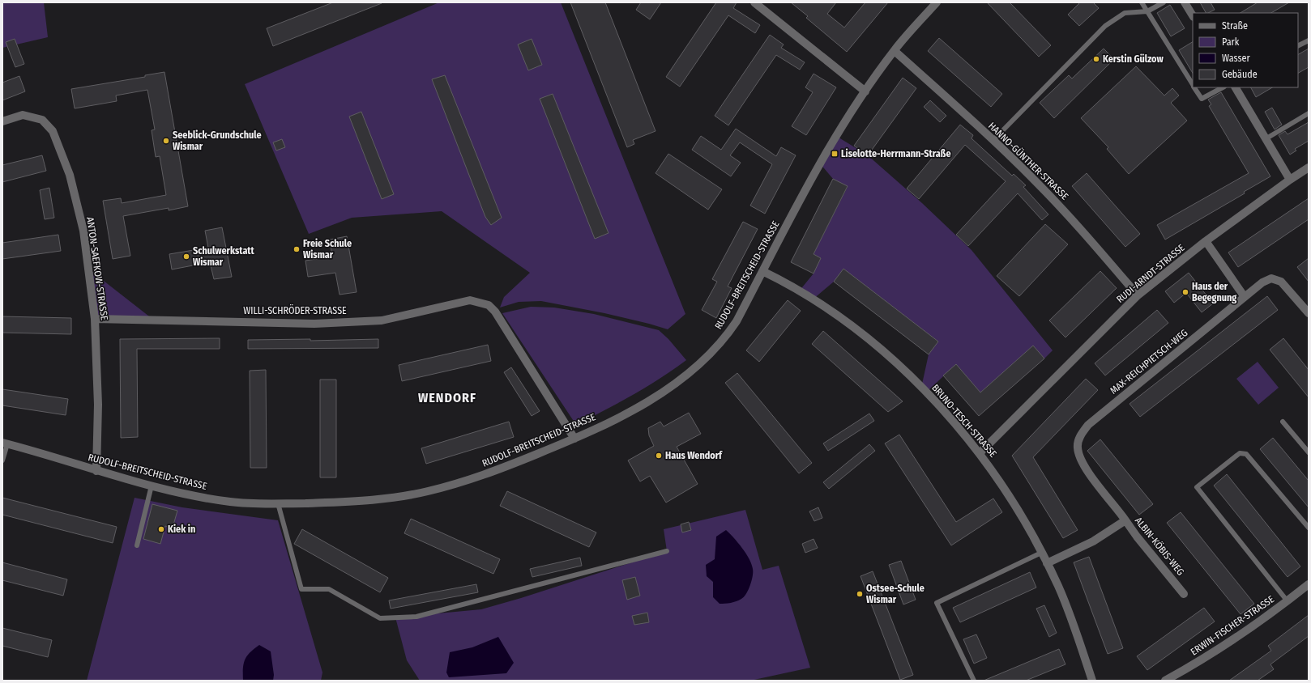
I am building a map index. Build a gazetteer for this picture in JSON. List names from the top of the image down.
{
  "streets": {
    "street": [
      "HANNO-GÜNTHER-STRASSE",
      "ANTON-SAEFKOW-STRASSE",
      "RUDI-ARNDT-STRASSE",
      "RUDOLF-BREITSCHEID-STRASSE",
      "WILLI-SCHRÖDER-STRASSE",
      "MAX-REICHPIETSCH-WEG",
      "BRUNO-TESCH-STRASSE",
      "ALBIN-KÖBIS-WEG",
      "ERWIN-FISCHER-STRASSE"
    ]
  },
  "crossings": [
    ["HANNO-GÜNTHER-STRASSE", "RUDI-ARNDT-STRASSE"],
    ["HANNO-GÜNTHER-STRASSE", "RUDOLF-BREITSCHEID-STRASSE"],
    ["ANTON-SAEFKOW-STRASSE", "RUDOLF-BREITSCHEID-STRASSE"],
    ["ANTON-SAEFKOW-STRASSE", "WILLI-SCHRÖDER-STRASSE"],
    ["RUDI-ARNDT-STRASSE", "BRUNO-TESCH-STRASSE"],
    ["RUDOLF-BREITSCHEID-STRASSE", "WILLI-SCHRÖDER-STRASSE"],
    ["RUDOLF-BREITSCHEID-STRASSE", "BRUNO-TESCH-STRASSE"],
    ["MAX-REICHPIETSCH-WEG", "ALBIN-KÖBIS-WEG"],
    ["BRUNO-TESCH-STRASSE", "ALBIN-KÖBIS-WEG"]
  ],
  "districts": ["WENDORF"],
  "places": {
    "other": [
      "Kerstin Gülzow",
      "Seeblick-Grundschule Wismar",
      "Freie Schule Wismar",
      "Schulwerkstatt Wismar",
      "Haus der Begegnung",
      "Haus Wendorf",
      "Kiek in",
      "Ostsee-Schule Wismar"
    ],
    "transit": ["Liselotte-Herrmann-Straße"]
  },
  "legend": [
    "Straße",
    "Park",
    "Wasser",
    "Gebäude"
  ]
}
